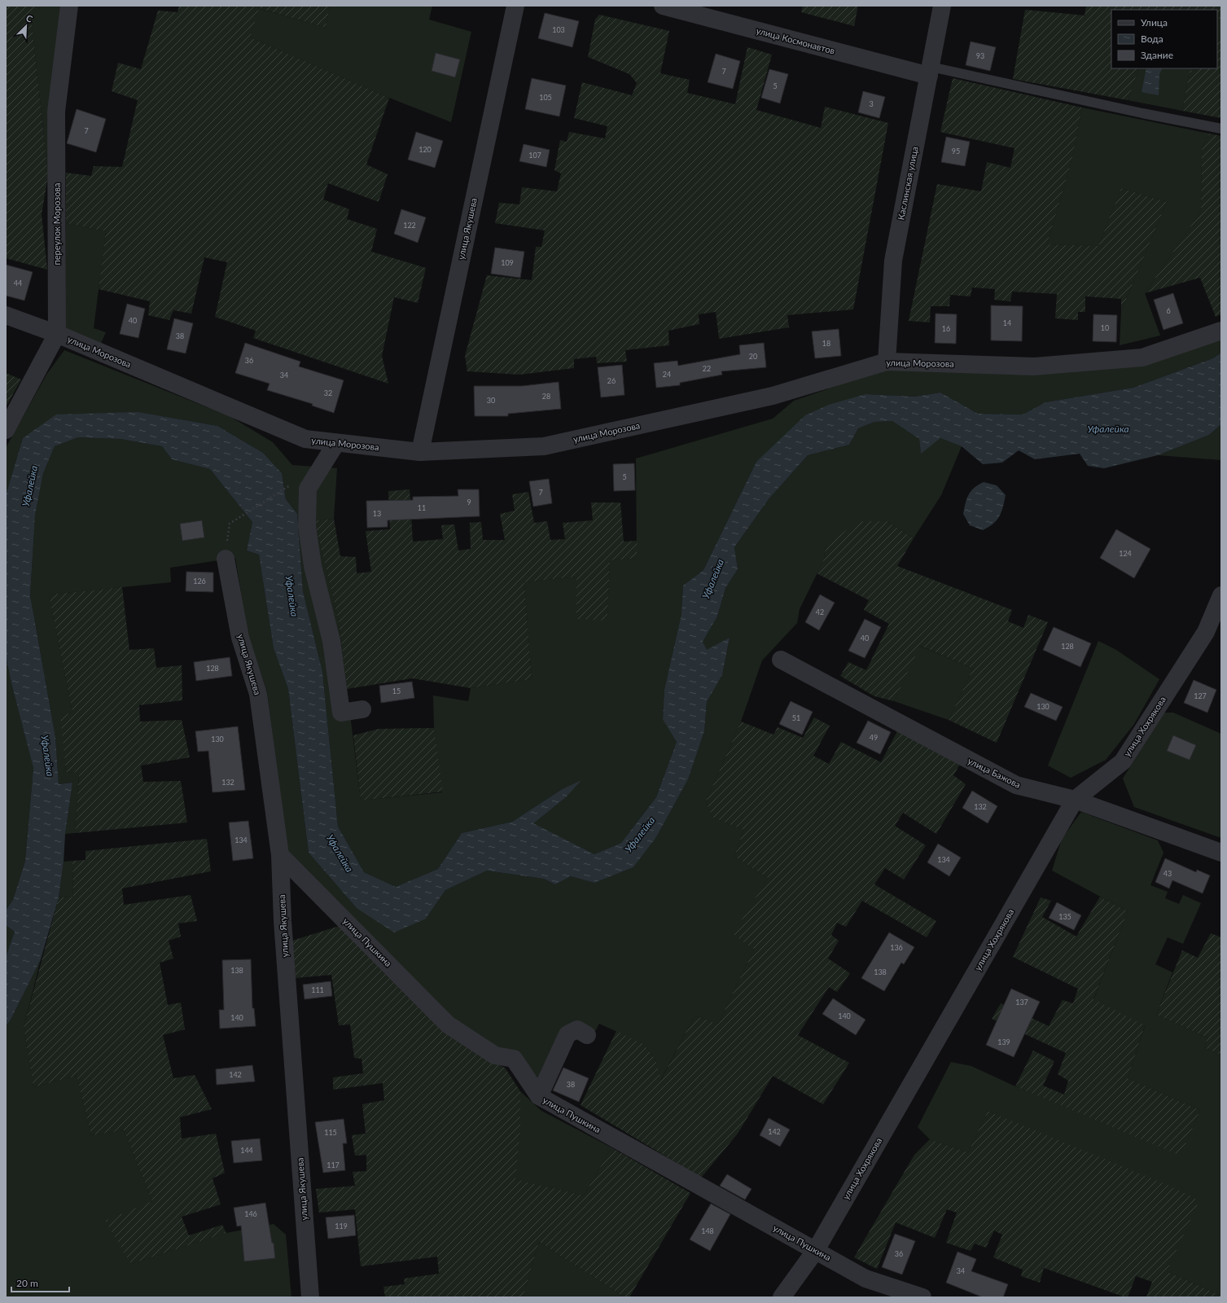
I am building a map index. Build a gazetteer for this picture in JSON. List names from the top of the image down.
{
  "streets": {
    "street": [
      "улица Космонавтов",
      "Каслинская улица",
      "переулок Морозова",
      "улица Якушева",
      "улица Морозова",
      "улица Хохрякова",
      "улица Бажова",
      "улица Пушкина"
    ]
  },
  "crossings": [
    ["улица Космонавтов", "Каслинская улица"],
    ["Каслинская улица", "улица Морозова"],
    ["переулок Морозова", "улица Морозова"],
    ["улица Якушева", "улица Морозова"],
    ["улица Якушева", "улица Пушкина"],
    ["улица Хохрякова", "улица Бажова"],
    ["улица Хохрякова", "улица Пушкина"]
  ],
  "water": ["Уфалейка"],
  "house_numbers": [
    "103",
    "93",
    "7",
    "5",
    "105",
    "3",
    "7",
    "120",
    "95",
    "107",
    "122",
    "109",
    "44",
    "6",
    "40",
    "14",
    "10",
    "16",
    "38",
    "18",
    "20",
    "36",
    "22",
    "24",
    "34",
    "26",
    "32",
    "28",
    "30",
    "5",
    "7",
    "9",
    "11",
    "13",
    "124",
    "126",
    "42",
    "40",
    "128",
    "128",
    "15",
    "127",
    "130",
    "51",
    "49",
    "130",
    "132",
    "132",
    "134",
    "134",
    "43",
    "135",
    "136",
    "138",
    "138",
    "111",
    "137",
    "140",
    "140",
    "139",
    "142",
    "38",
    "142",
    "115",
    "144",
    "117",
    "146",
    "119",
    "148",
    "36",
    "34"
  ],
  "legend": ["Улица", "Вода", "Здание"],
  "scale_bar": "20 m",
  "north": "top right"
}
